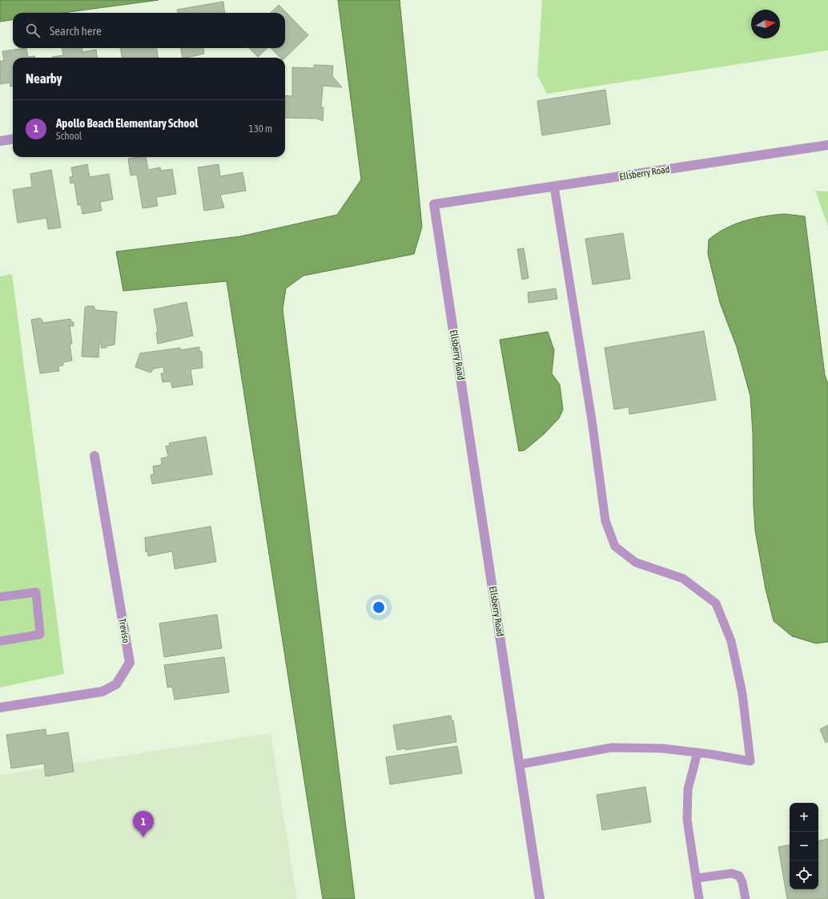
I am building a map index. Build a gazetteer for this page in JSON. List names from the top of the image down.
{
  "streets": {
    "street": ["Ellsberry Road", "Treviso"]
  },
  "north": "right",
  "page": {
    "search": "Search here",
    "heading": "Nearby",
    "list": [
      {
        "mark": "1",
        "name": "Apollo Beach Elementary School",
        "note": "School",
        "value": "130 m"
      }
    ],
    "map_buttons": ["+", "−"],
    "pins": "1"
  }
}
